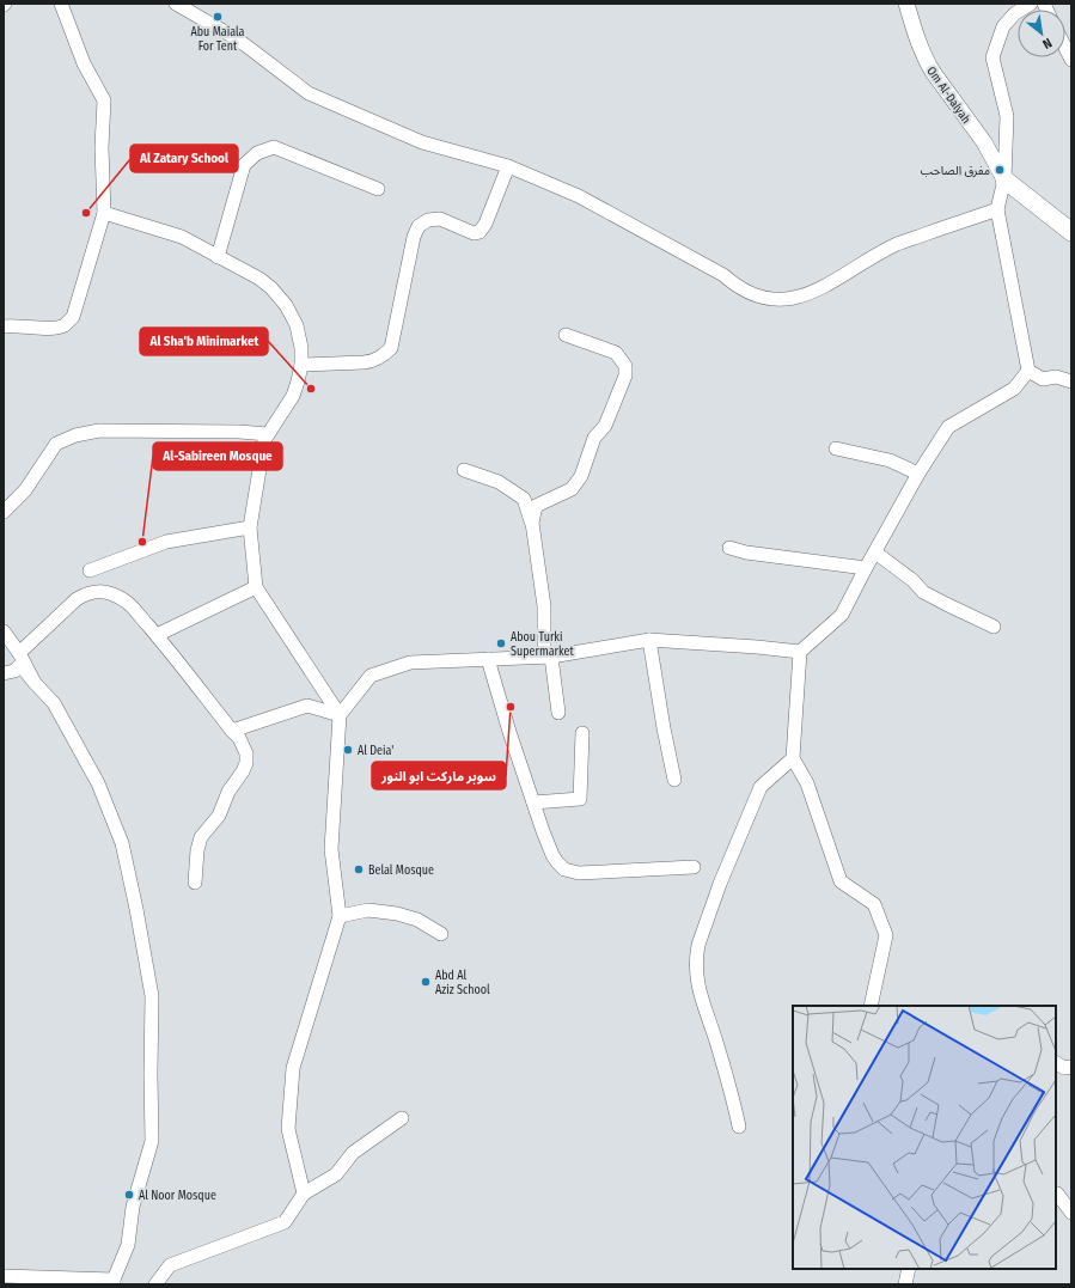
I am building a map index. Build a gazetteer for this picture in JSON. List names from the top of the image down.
{
  "streets": {
    "street": ["Om Al-Dalyah"]
  },
  "places": [
    "Abu Maiala For Tent",
    "مفرق الصاحب",
    "Al Zatary School",
    "Al Sha'b Minimarket",
    "Al-Sabireen Mosque",
    "Abou Turki Supermarket",
    "سوبر ماركت ابو النور",
    "Al Deia'",
    "Belal Mosque",
    "Abd Al Aziz School",
    "Al Noor Mosque"
  ],
  "north": "bottom right"
}
